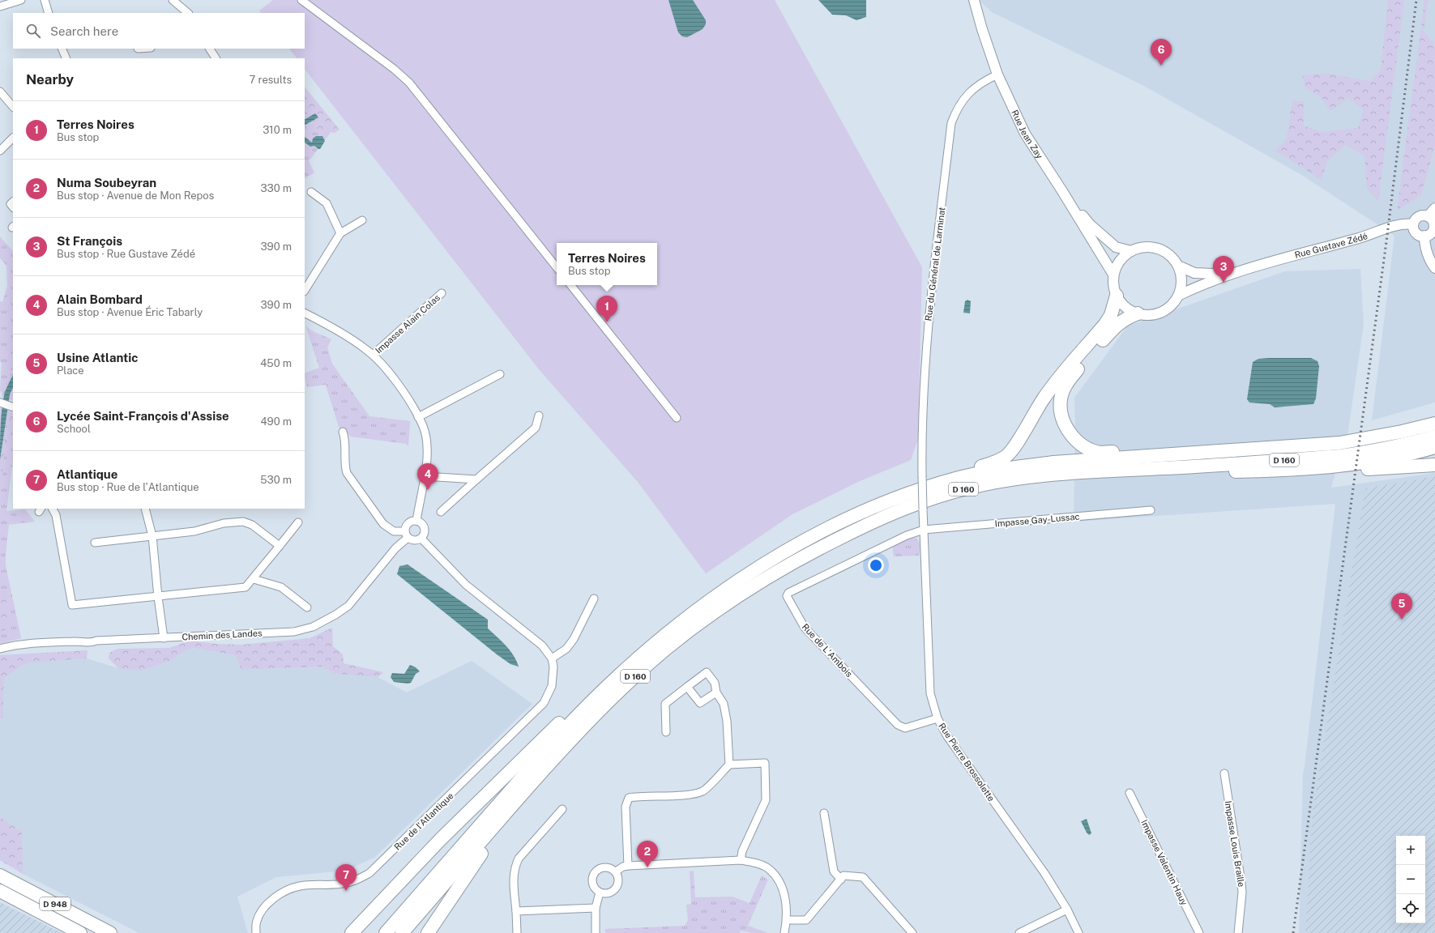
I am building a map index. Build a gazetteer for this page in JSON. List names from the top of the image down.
{
  "streets": {
    "highway": ["D 160", "D 948"],
    "street": [
      "Rue Jean Zay",
      "Rue Gustave Zédé",
      "Rue du Général de Larminat",
      "Impasse Alain Colas",
      "Impasse Gay-Lussac",
      "Chemin des Landes",
      "Rue de L'Ambois",
      "Rue Pierre Brossolette",
      "Rue de l'Atlantique",
      "Impasse Louis Braille",
      "Impasse Valentin Hauy"
    ]
  },
  "crossings": [
    ["Rue Jean Zay", "Rue du Général de Larminat"],
    ["Rue du Général de Larminat", "Rue Pierre Brossolette"],
    ["Impasse Gay-Lussac", "Rue de L'Ambois"],
    ["Impasse Gay-Lussac", "Rue Pierre Brossolette"],
    ["Rue de L'Ambois", "Rue Pierre Brossolette"]
  ],
  "page": {
    "search": "Search here",
    "pins": [
      "6",
      "3",
      "1",
      "4",
      "5",
      "2",
      "7"
    ],
    "heading": ["Nearby", "7 results"],
    "list": [
      {
        "mark": "1",
        "name": "Terres Noires",
        "note": "Bus stop",
        "value": "310 m"
      },
      {
        "mark": "2",
        "name": "Numa Soubeyran",
        "note": "Bus stop · Avenue de Mon Repos",
        "value": "330 m"
      },
      {
        "mark": "3",
        "name": "St François",
        "note": "Bus stop · Rue Gustave Zédé",
        "value": "390 m"
      },
      {
        "mark": "4",
        "name": "Alain Bombard",
        "note": "Bus stop · Avenue Éric Tabarly",
        "value": "390 m"
      },
      {
        "mark": "5",
        "name": "Usine Atlantic",
        "note": "Place",
        "value": "450 m"
      },
      {
        "mark": "6",
        "name": "Lycée Saint-François d'Assise",
        "note": "School",
        "value": "490 m"
      },
      {
        "mark": "7",
        "name": "Atlantique",
        "note": "Bus stop · Rue de l'Atlantique",
        "value": "530 m"
      }
    ],
    "popup": ["Terres Noires", "Bus stop"],
    "map_buttons": ["+", "−"]
  }
}
